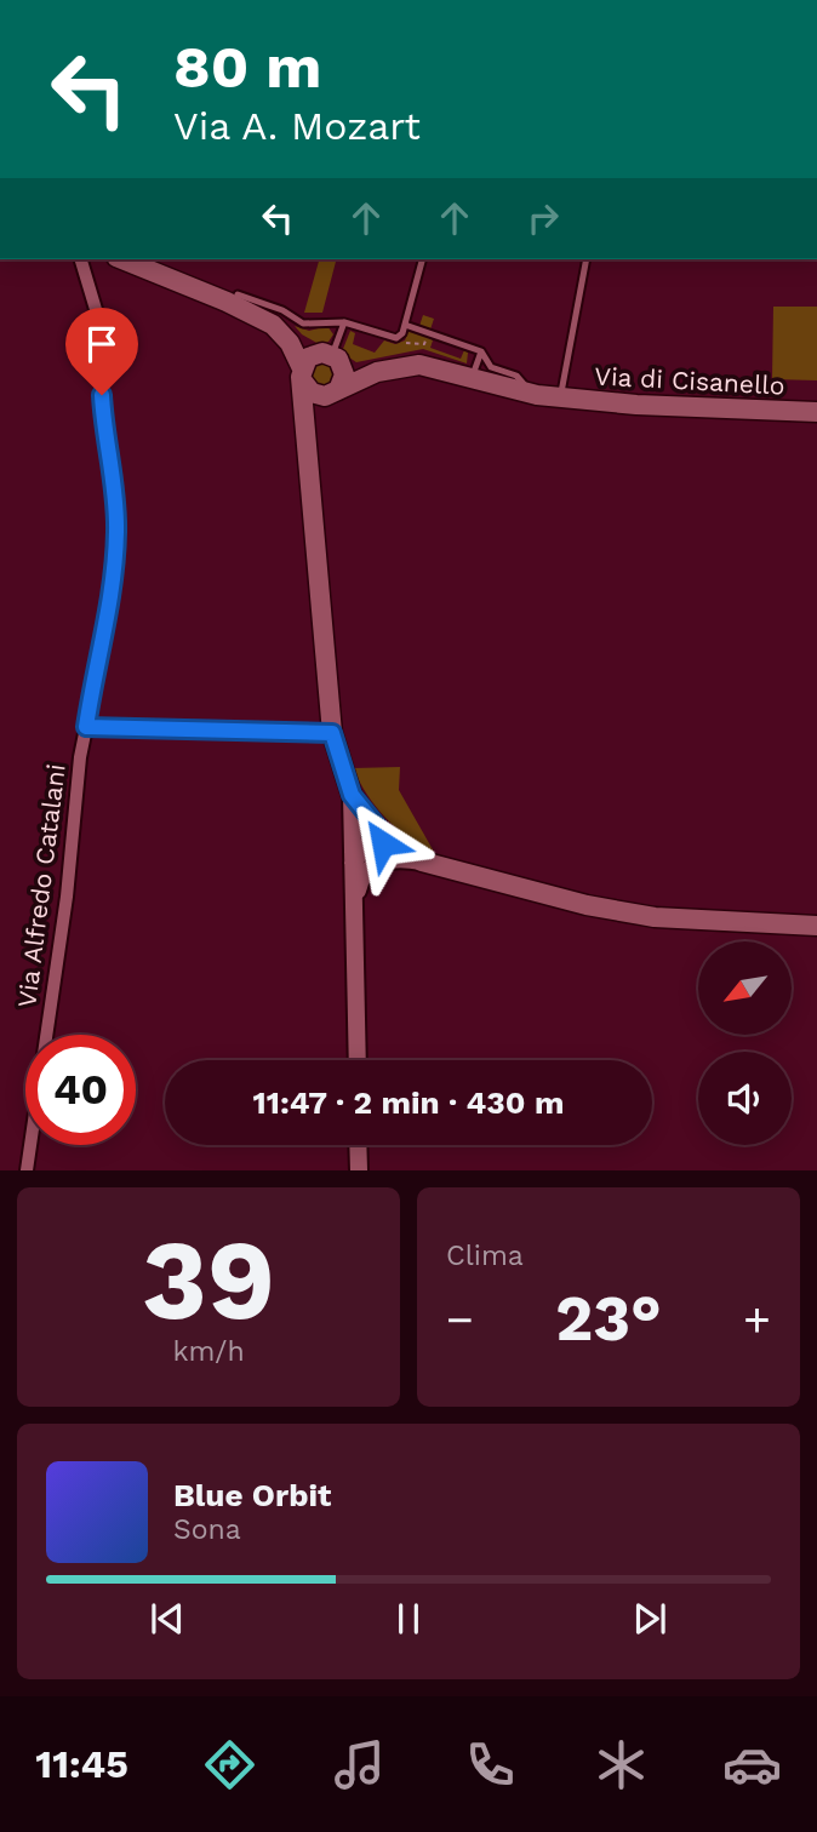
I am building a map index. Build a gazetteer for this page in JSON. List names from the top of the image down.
{
  "streets": {
    "main road": ["Via di Cisanello"],
    "street": ["Via Alfredo Catalani"]
  },
  "north": "bottom left",
  "page": {
    "turn": ["80 m", "Via A. Mozart"],
    "limit": "40",
    "trip": "11:47 · 2 min · 430 m",
    "tile": [
      ["39", "km/h"],
      "Clima"
    ],
    "heat": ["−", "23°", "+"],
    "song": ["Blue Orbit", "Sona"],
    "tabs": "11:45"
  }
}
